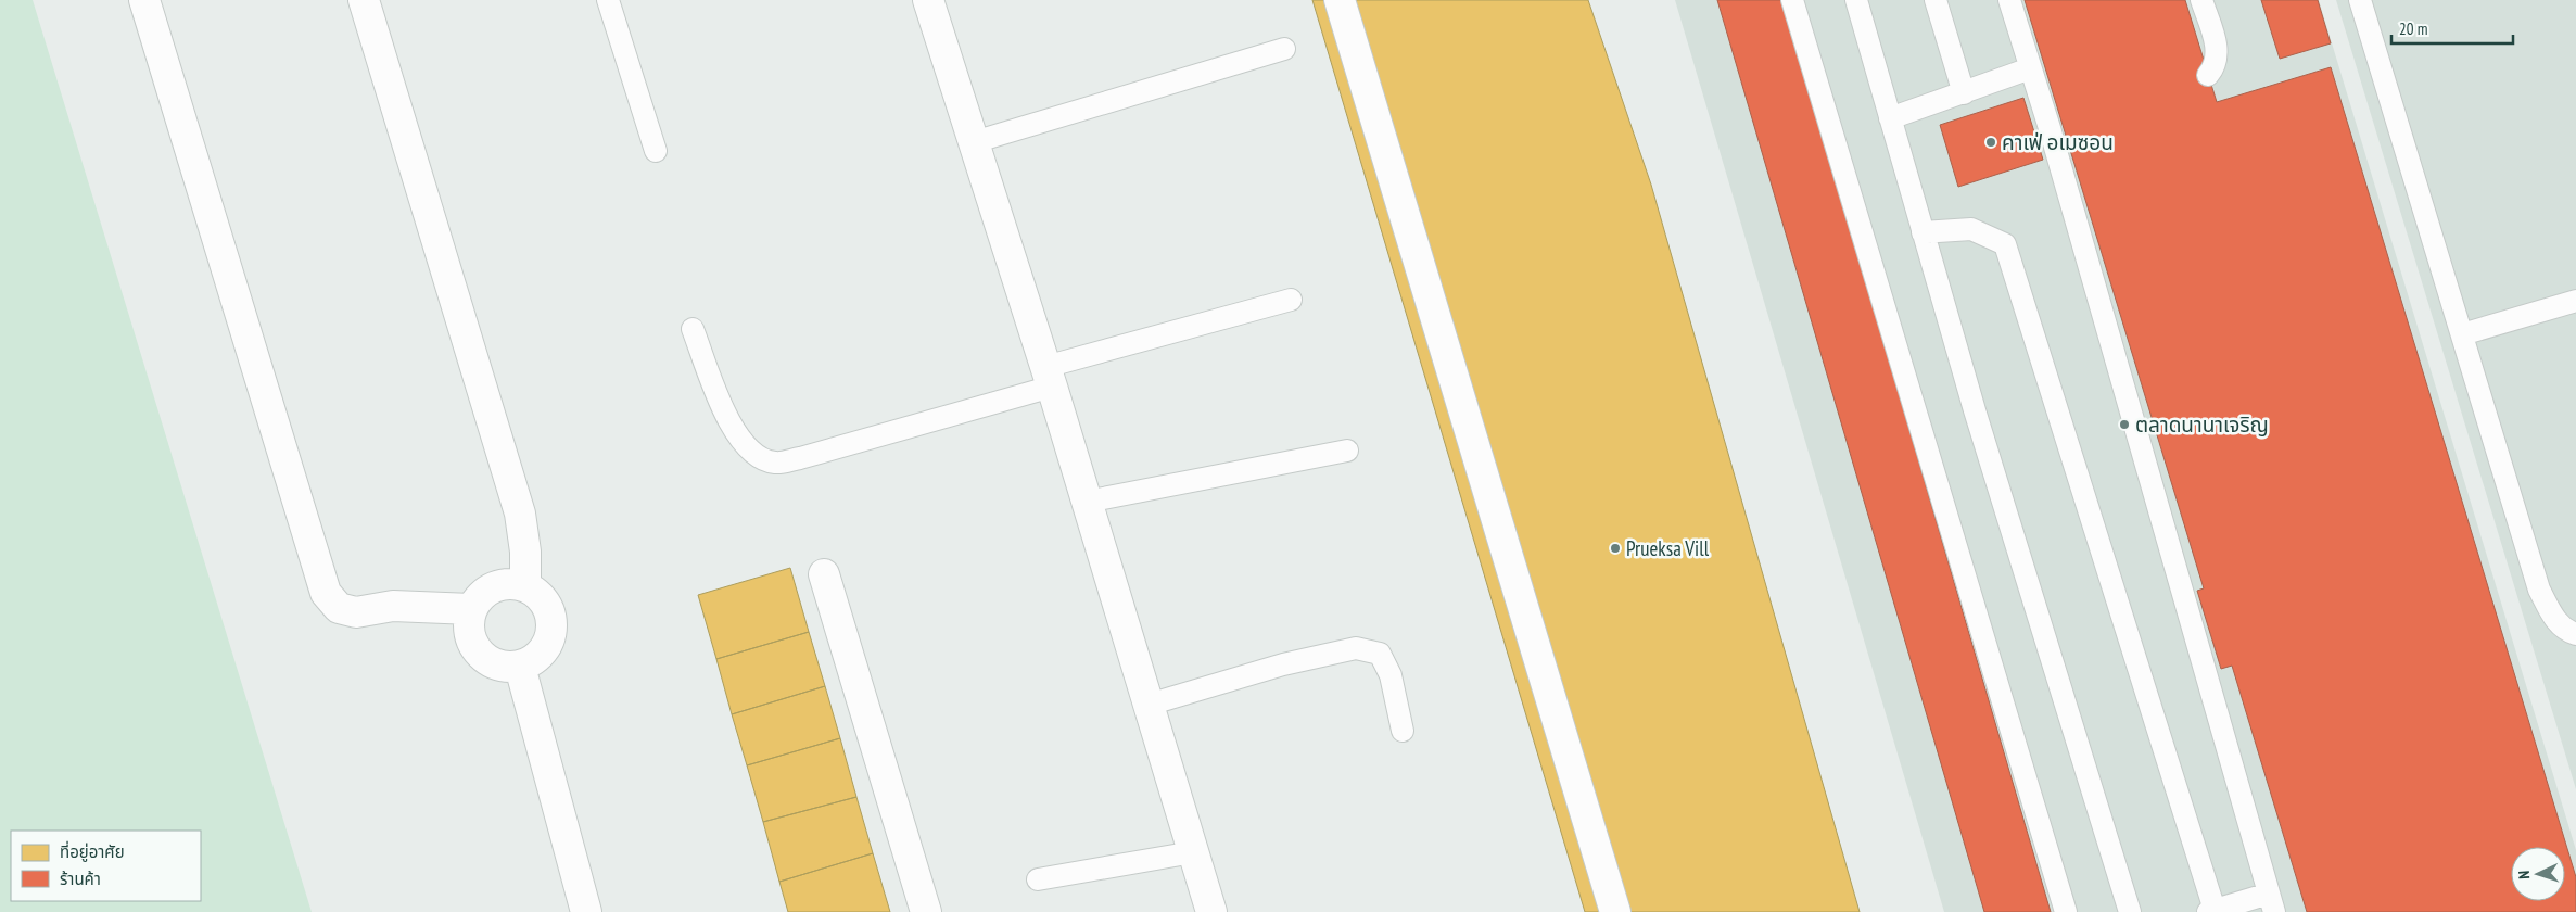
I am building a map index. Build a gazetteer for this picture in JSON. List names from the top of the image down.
{
  "places": ["คาเฟ่ อเมซอน", "ตลาดนานาเจริญ", "Prueksa Vill"],
  "legend": ["ที่อยู่อาศัย", "ร้านค้า"],
  "scale_bar": "20 m",
  "north": "left"
}
